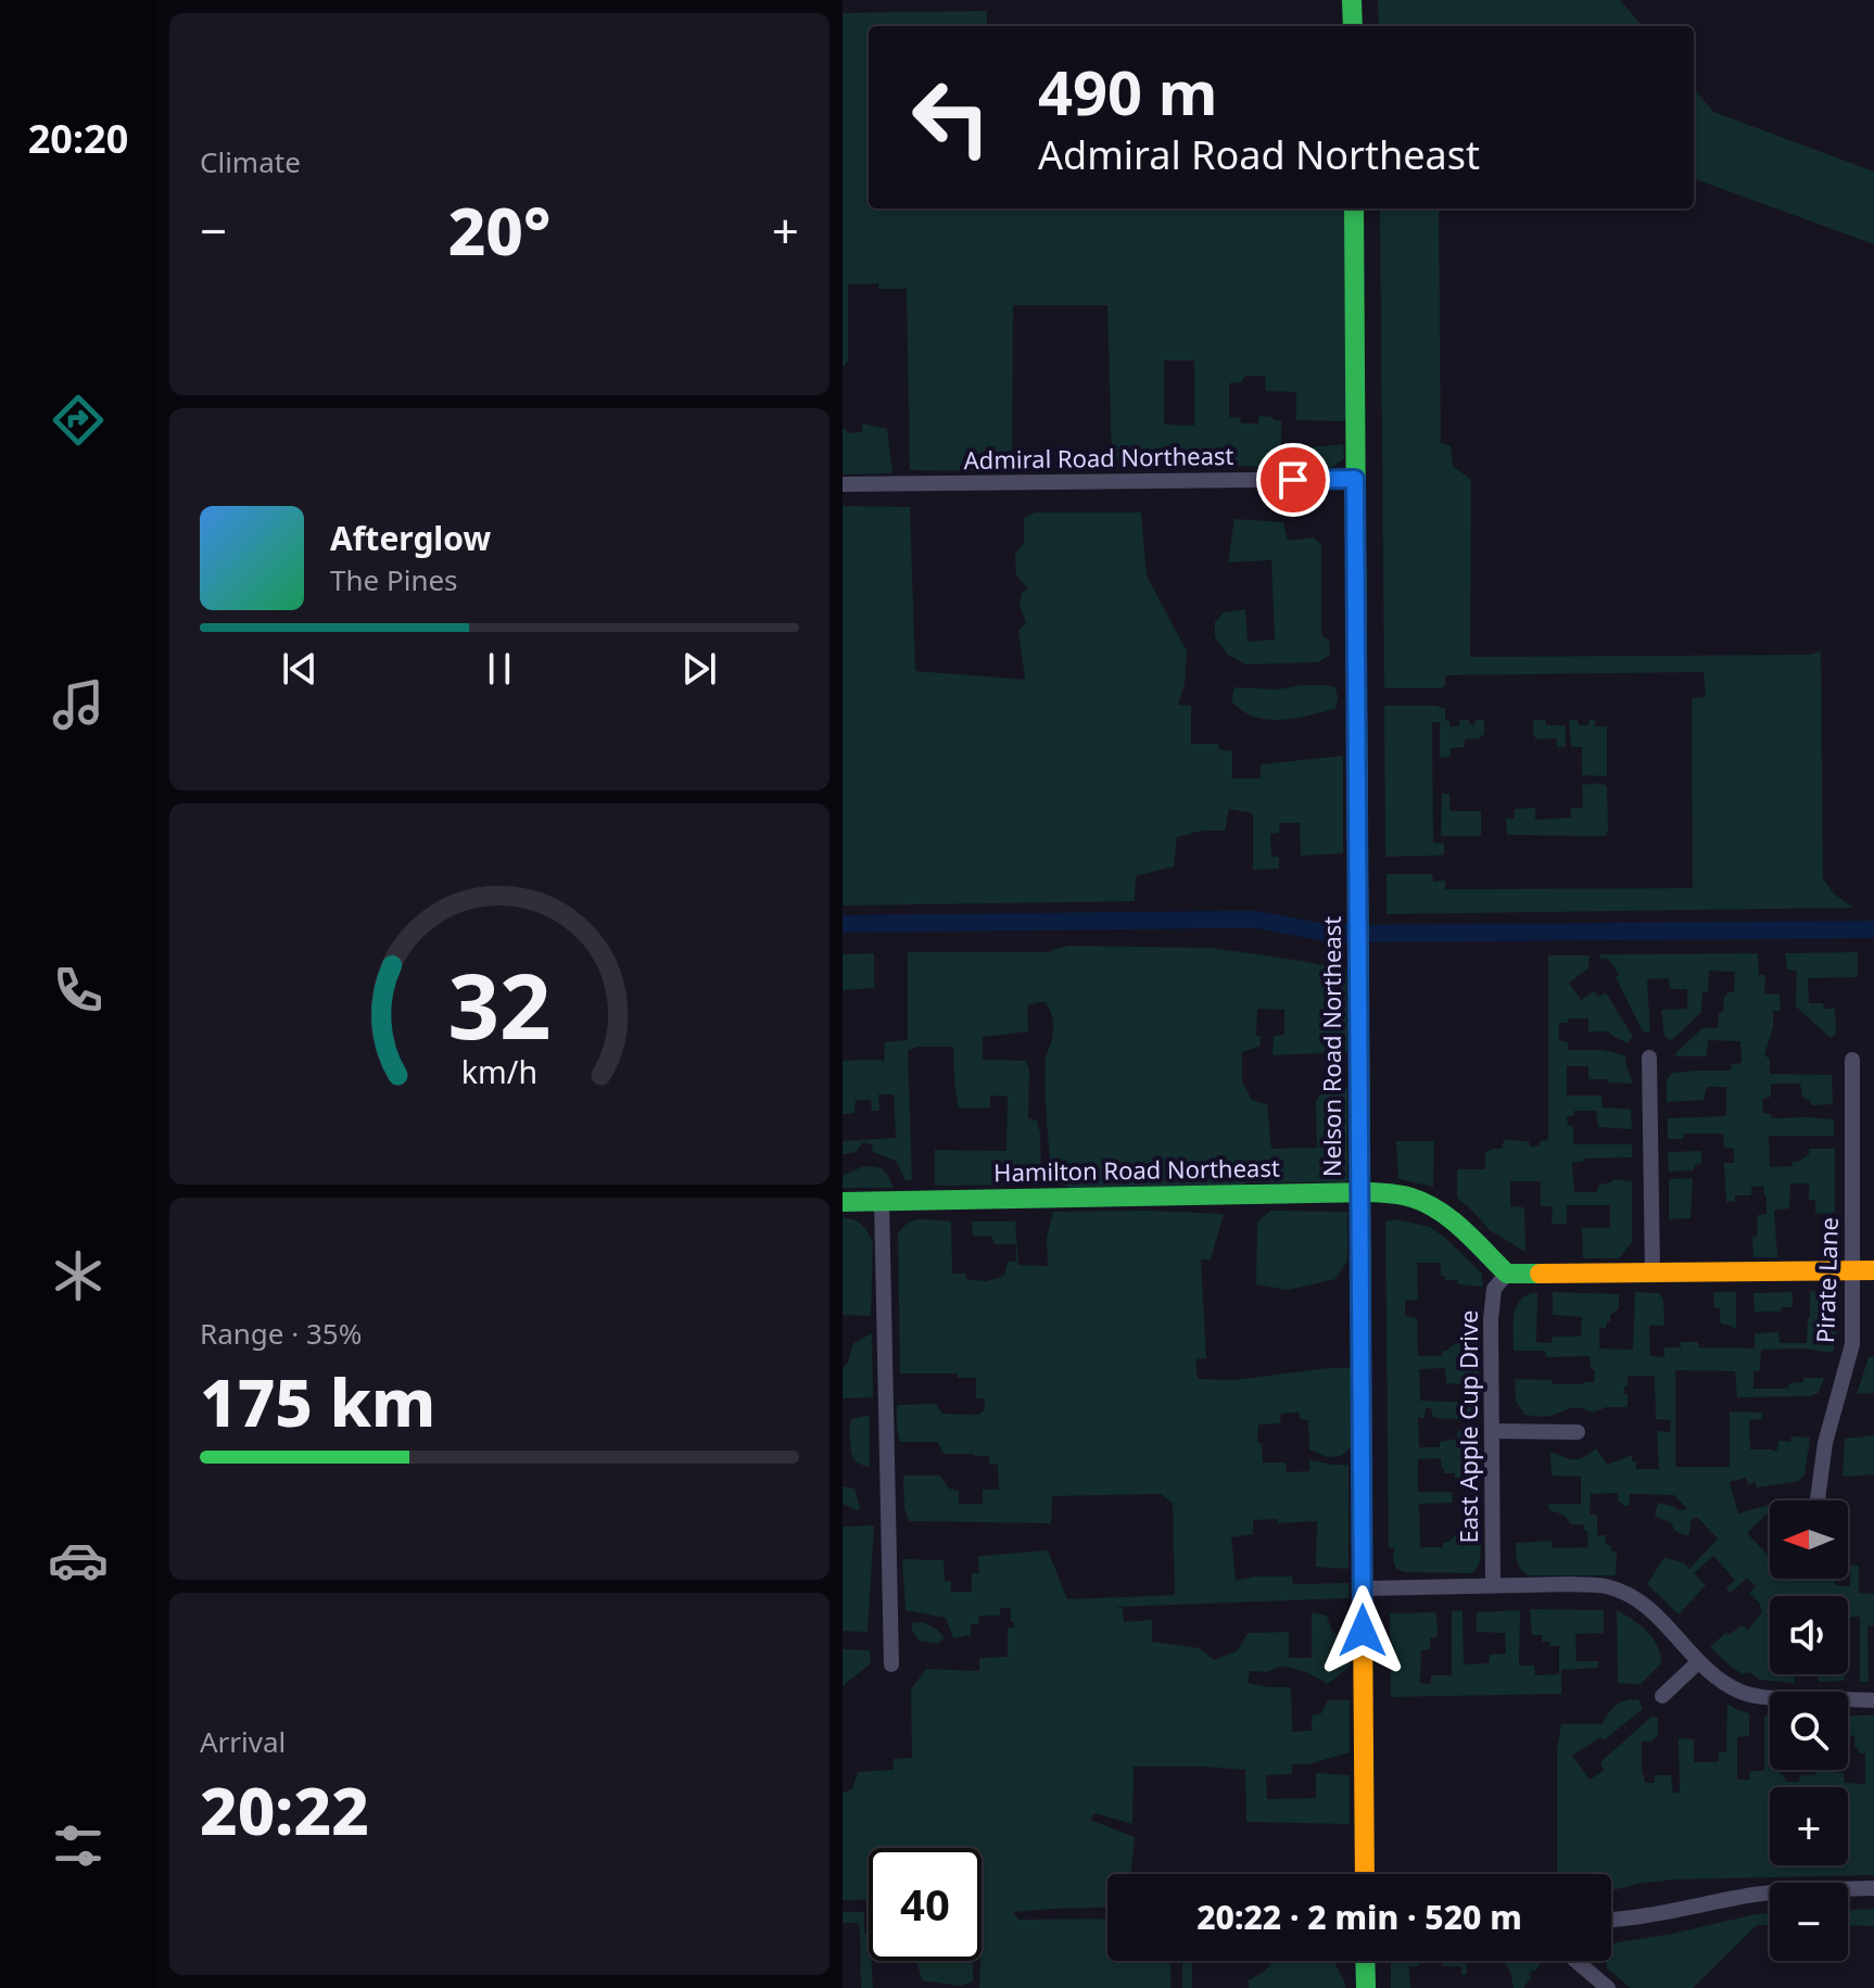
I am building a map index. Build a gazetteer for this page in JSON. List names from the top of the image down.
{
  "streets": {
    "street": [
      "Admiral Road Northeast",
      "Nelson Road Northeast",
      "Hamilton Road Northeast",
      "Pirate Lane",
      "East Apple Cup Drive"
    ]
  },
  "crossings": [
    ["Admiral Road Northeast", "Nelson Road Northeast"],
    ["Nelson Road Northeast", "Hamilton Road Northeast"],
    ["Hamilton Road Northeast", "East Apple Cup Drive"]
  ],
  "north": "left",
  "page": {
    "tabs": "20:20",
    "tile": [
      "Climate",
      ["Range · 35%", "175 km"],
      ["Arrival", "20:22"]
    ],
    "turn": ["490 m", "Admiral Road Northeast"],
    "heat": ["−", "20°", "+"],
    "song": ["Afterglow", "The Pines"],
    "map_buttons": ["+", "−"],
    "limit": "40",
    "trip": "20:22 · 2 min · 520 m",
    "gauge": ["32", "km/h"]
  }
}
